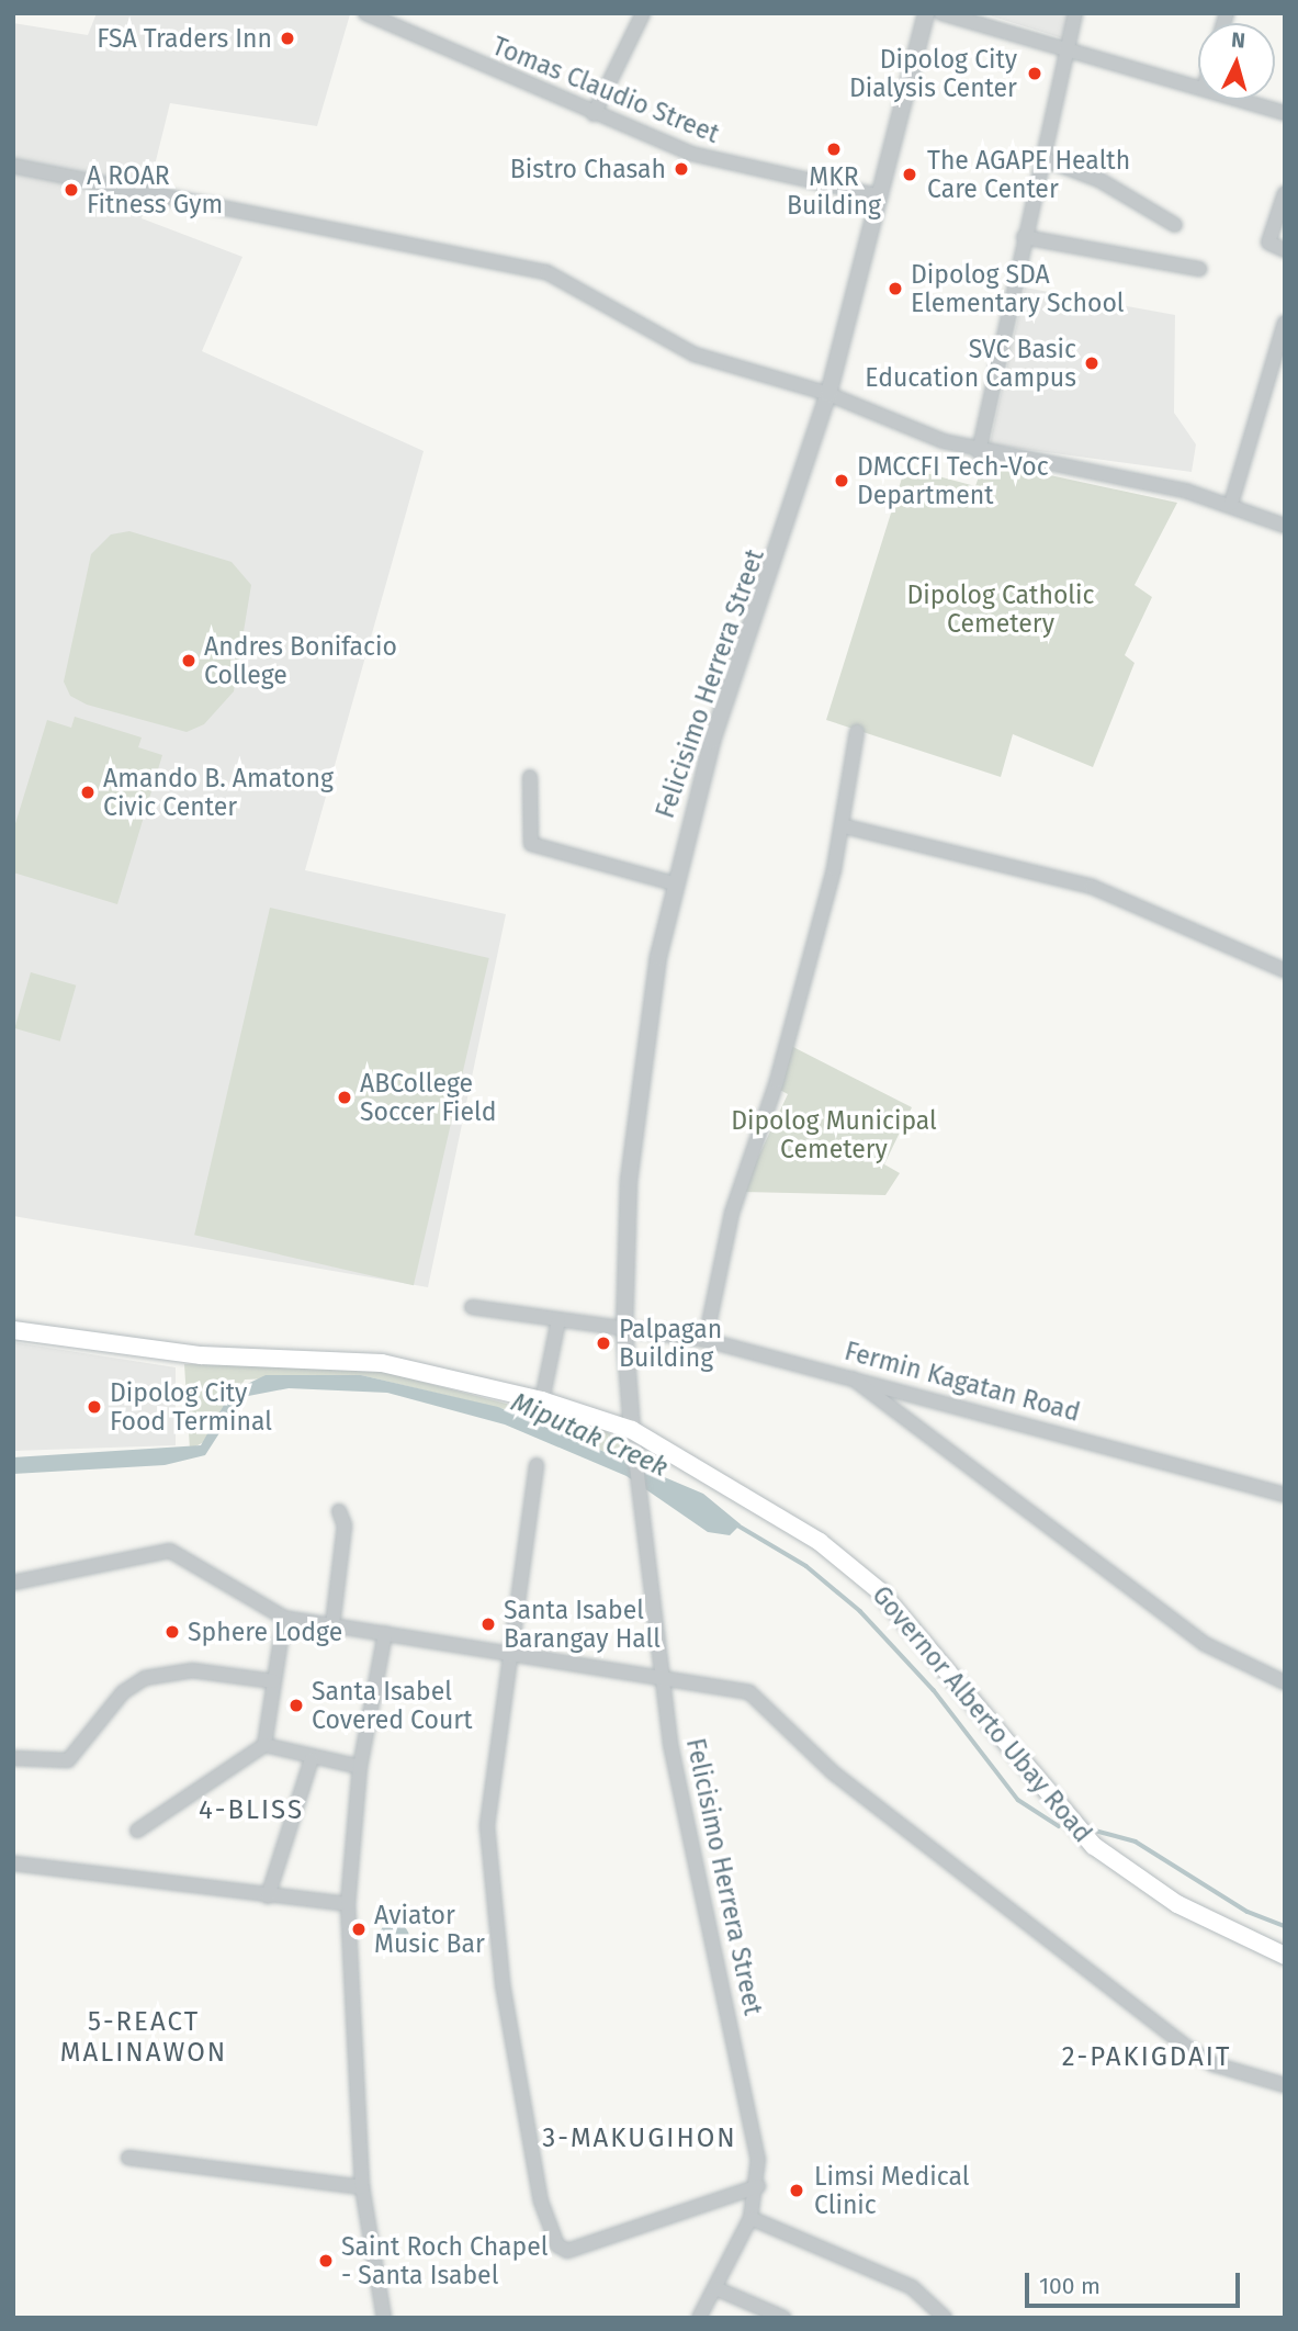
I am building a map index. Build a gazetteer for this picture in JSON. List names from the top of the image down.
{
  "streets": {
    "main road": ["Governor Alberto Ubay Road"],
    "street": ["Tomas Claudio Street", "Felicisimo Herrera Street", "Fermin Kagatan Road"]
  },
  "crossings": [
    ["Tomas Claudio Street", "Felicisimo Herrera Street"],
    ["Felicisimo Herrera Street", "Fermin Kagatan Road"],
    ["Felicisimo Herrera Street", "Governor Alberto Ubay Road"]
  ],
  "districts": [
    "4-BLISS",
    "5-REACT MALINAWON",
    "2-PAKIGDAIT",
    "3-MAKUGIHON"
  ],
  "water": ["Miputak Creek"],
  "parks": ["Dipolog Catholic Cemetery", "Dipolog Municipal Cemetery"],
  "places": [
    "FSA Traders Inn",
    "Dipolog City Dialysis Center",
    "MKR Building",
    "Bistro Chasah",
    "The AGAPE Health Care Center",
    "A ROAR Fitness Gym",
    "Dipolog SDA Elementary School",
    "SVC Basic Education Campus",
    "DMCCFI Tech-Voc Department",
    "Andres Bonifacio College",
    "Amando B. Amatong Civic Center",
    "ABCollege Soccer Field",
    "Palpagan Building",
    "Dipolog City Food Terminal",
    "Santa Isabel Barangay Hall",
    "Sphere Lodge",
    "Santa Isabel Covered Court",
    "Aviator Music Bar",
    "Limsi Medical Clinic",
    "Saint Roch Chapel - Santa Isabel"
  ],
  "scale_bar": "100 m",
  "north": "top"
}
